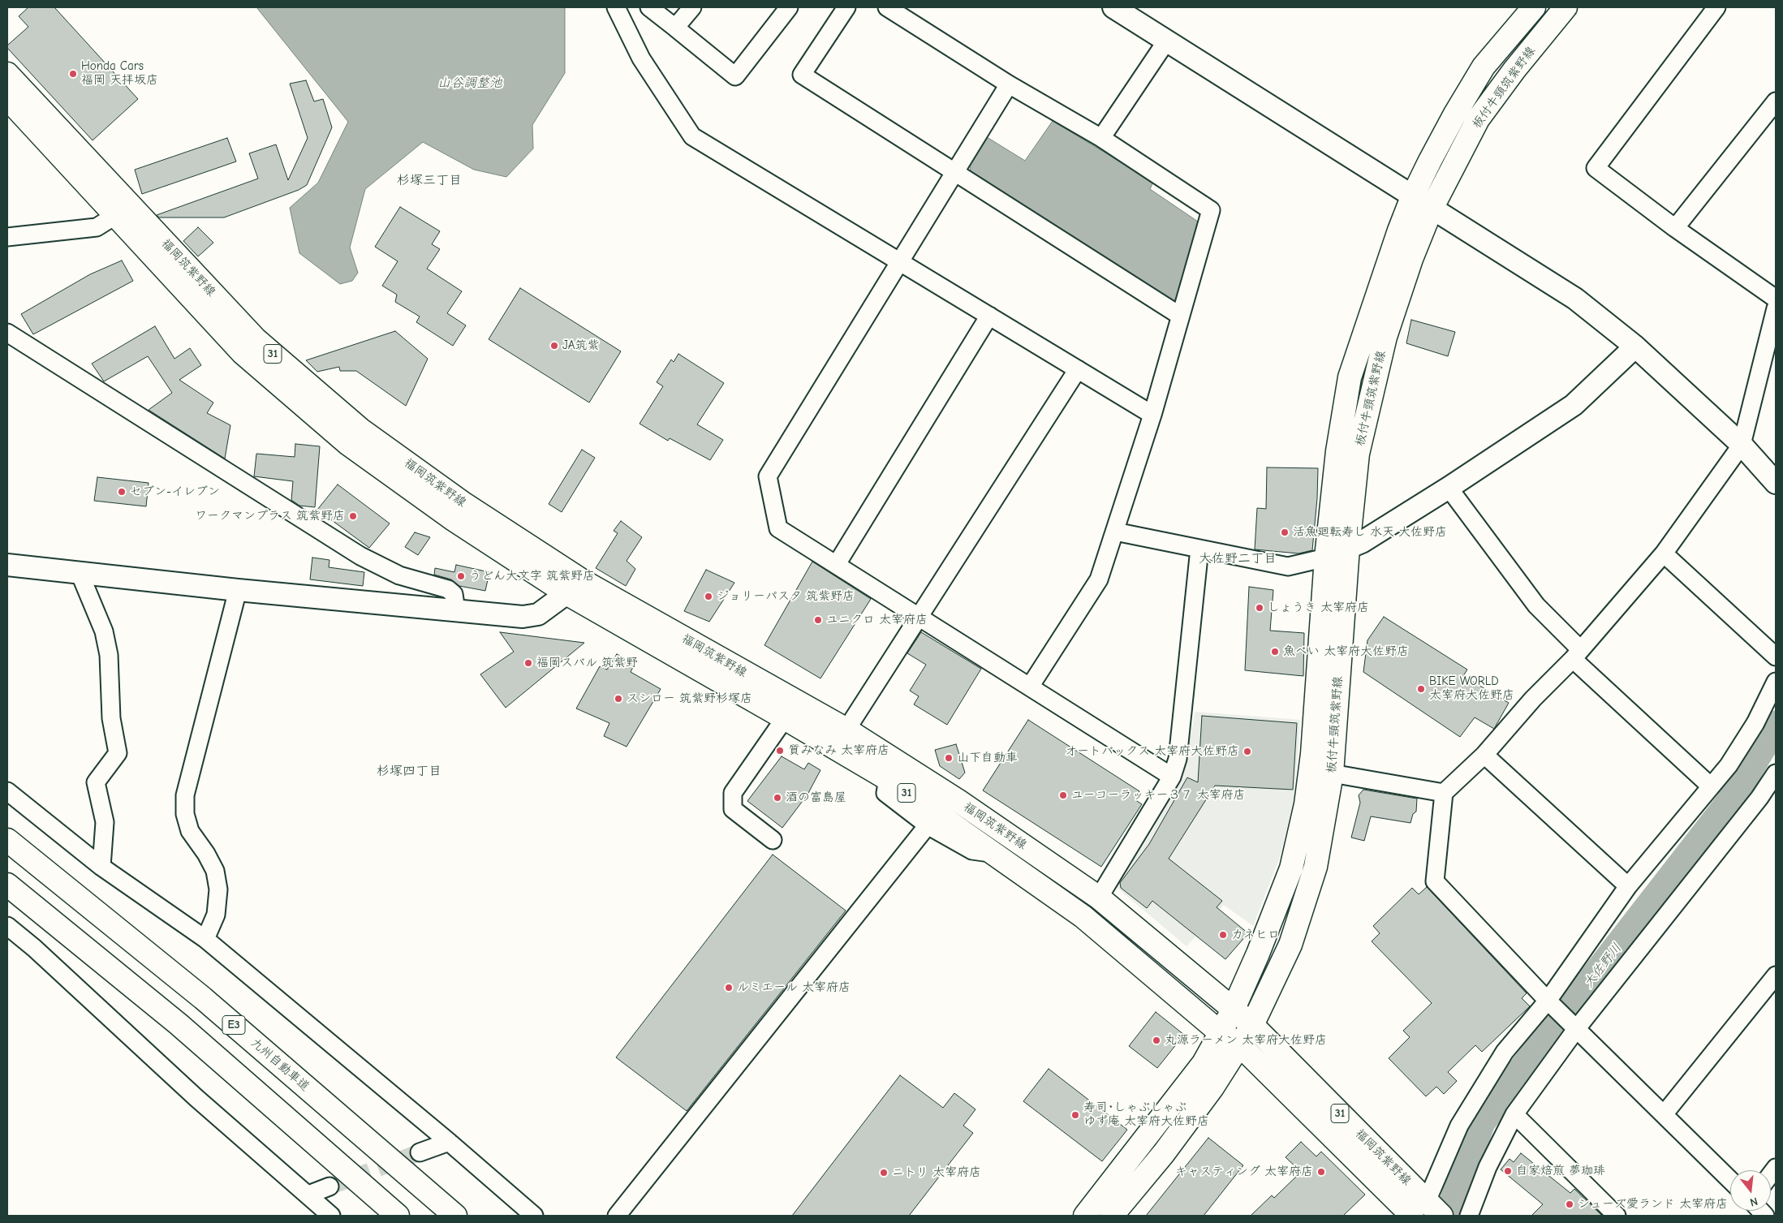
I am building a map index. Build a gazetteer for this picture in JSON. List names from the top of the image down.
{
  "streets": {
    "main road": [
      "板付牛頸筑紫野線",
      "福岡筑紫野線",
      "31",
      "E3",
      "九州自動車道"
    ]
  },
  "crossings": [
    ["板付牛頸筑紫野線", "福岡筑紫野線"]
  ],
  "districts": ["杉塚三丁目", "大佐野二丁目", "杉塚四丁目"],
  "water": ["山谷調整池", "大佐野川"],
  "places": [
    "Honda Cars 福岡 天拝坂店",
    "JA筑紫",
    "セブン-イレブン",
    "ワークマンプラス 筑紫野店",
    "活魚廻転寿し 水天 大佐野店",
    "うどん大文字 筑紫野店",
    "ジョリーパスタ 筑紫野店",
    "しょうき 太宰府店",
    "ユニクロ 太宰府店",
    "魚べい 太宰府大佐野店",
    "福岡スバル 筑紫野",
    "BIKE WORLD 太宰府大佐野店",
    "スシロー 筑紫野杉塚店",
    "質みなみ 太宰府店",
    "オートバックス 太宰府大佐野店",
    "山下自動車",
    "ユーコーラッキー３７ 太宰府店",
    "酒の富島屋",
    "カネヒロ",
    "ルミエール 太宰府店",
    "丸源ラーメン 太宰府大佐野店",
    "寿司･しゃぶしゃぶ ゆず庵 太宰府大佐野店",
    "自家焙煎 夢珈琲",
    "キャスティング 太宰府店",
    "ニトリ 太宰府店",
    "シューズ愛ランド 太宰府店"
  ],
  "north": "bottom"
}
